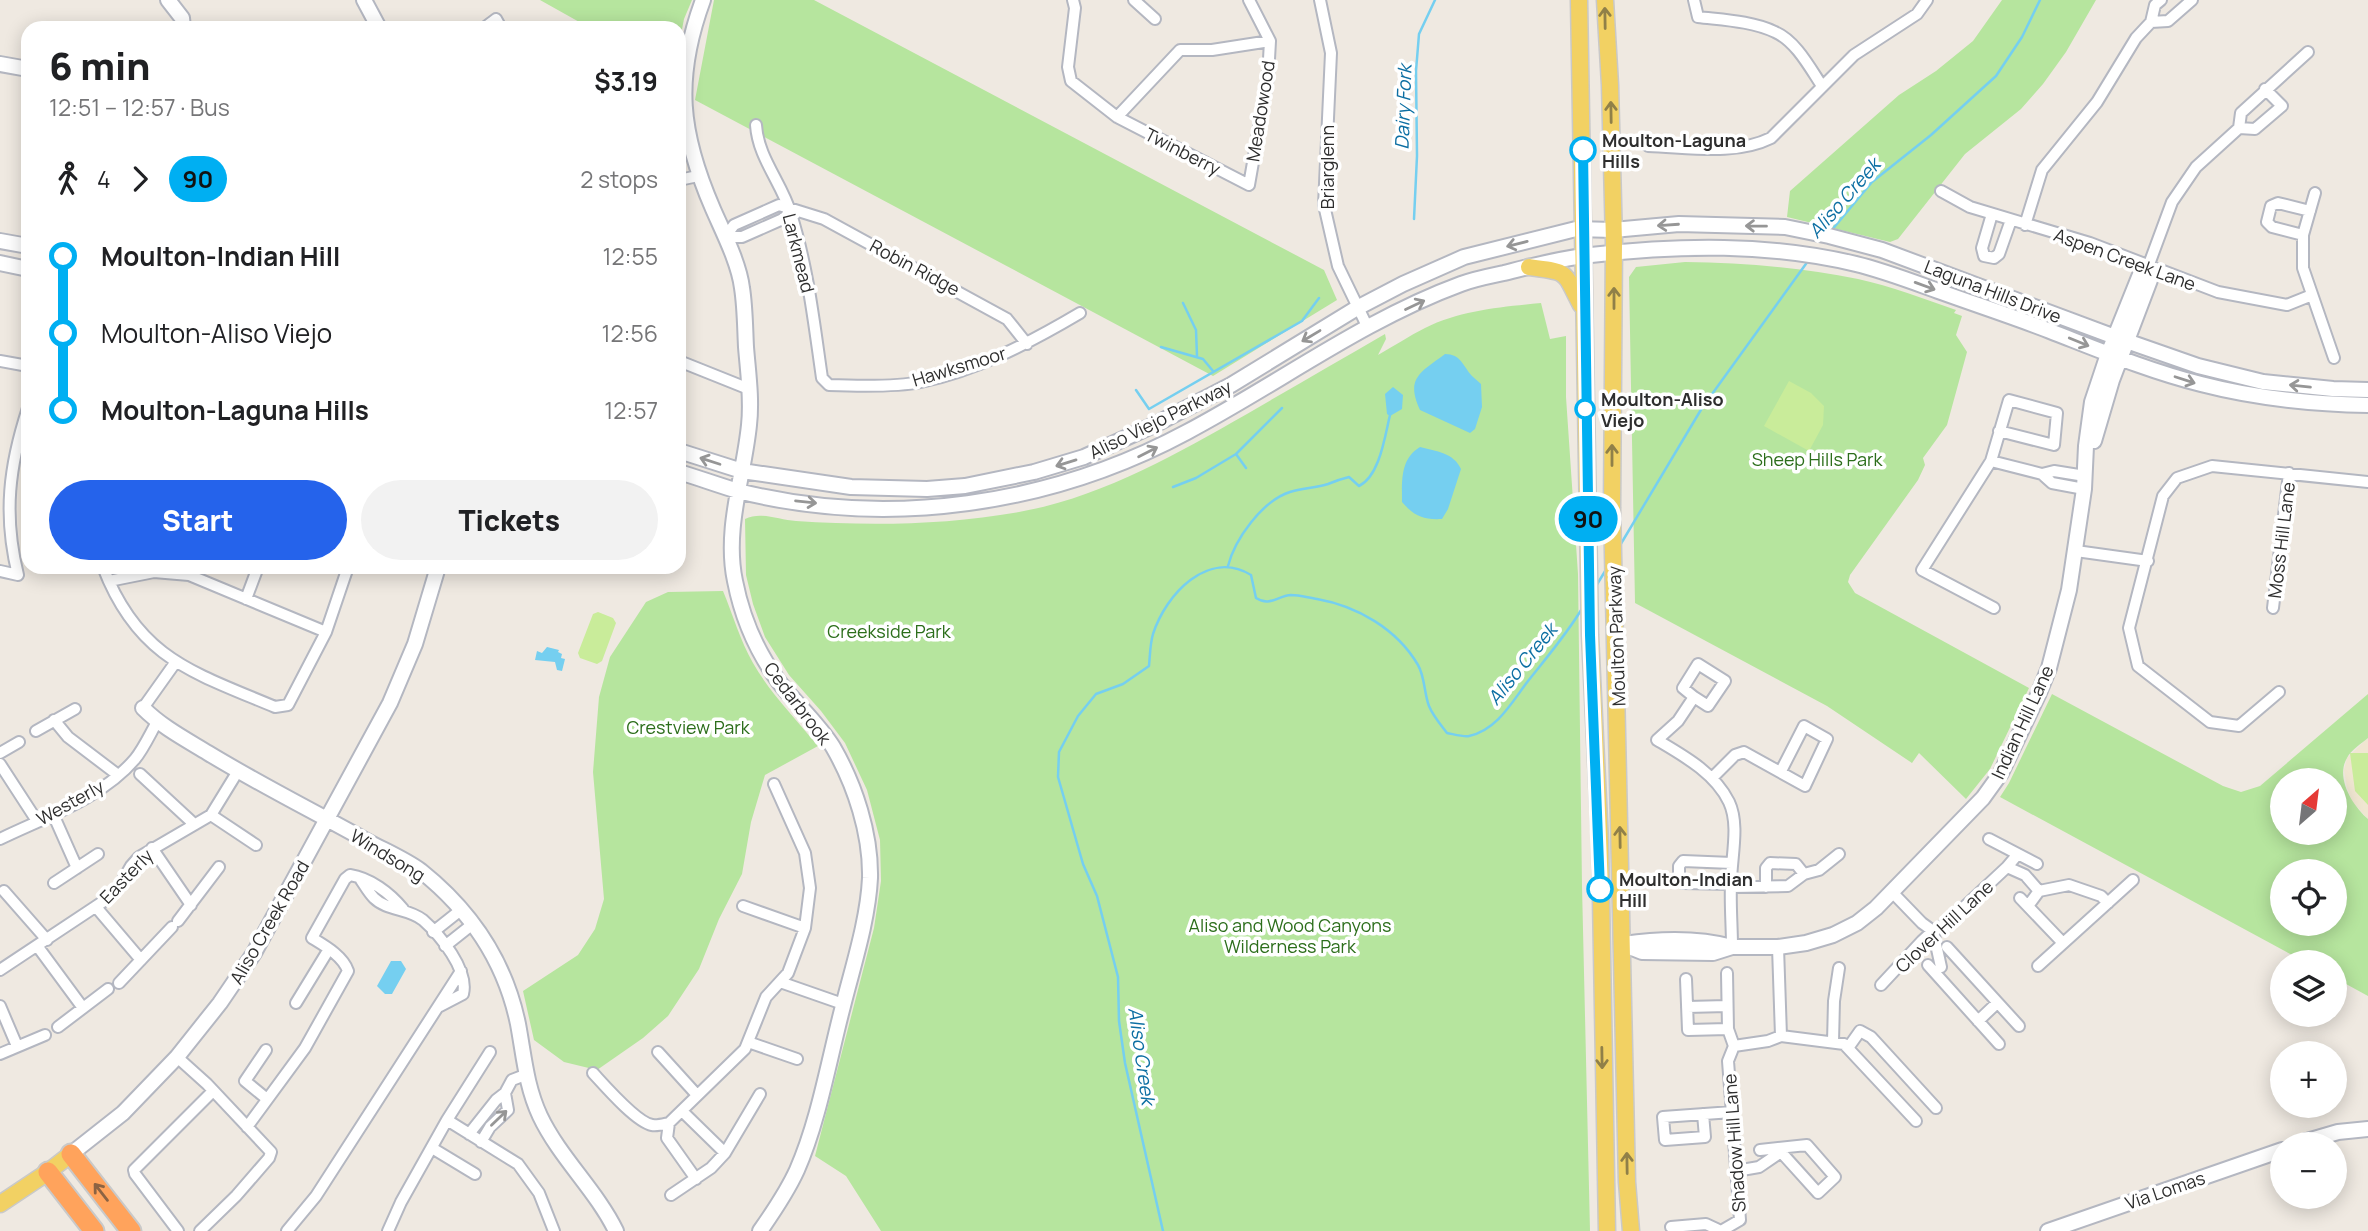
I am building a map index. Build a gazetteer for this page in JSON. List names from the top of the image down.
{
  "streets": {
    "main road": [
      "Laguna Hills Drive",
      "Aliso Viejo Parkway",
      "Moulton Parkway",
      "Cedarbrook",
      "Indian Hill Lane",
      "Windsong",
      "Aliso Creek Road",
      "Via Lomas"
    ],
    "street": [
      "Meadowood",
      "Twinberry",
      "Briarglenn",
      "Larkmead",
      "Aspen Creek Lane",
      "Robin Ridge",
      "Hawksmoor",
      "Moss Hill Lane",
      "Westerly",
      "Easterly",
      "Clover Hill Lane",
      "Shadow Hill Lane"
    ]
  },
  "crossings": [
    ["Meadowood", "Twinberry"],
    ["Briarglenn", "Aliso Viejo Parkway"],
    ["Larkmead", "Robin Ridge"],
    ["Larkmead", "Hawksmoor"],
    ["Aspen Creek Lane", "Indian Hill Lane"],
    ["Robin Ridge", "Hawksmoor"],
    ["Robin Ridge", "Cedarbrook"],
    ["Laguna Hills Drive", "Aliso Viejo Parkway"],
    ["Laguna Hills Drive", "Moulton Parkway"],
    ["Laguna Hills Drive", "Indian Hill Lane"],
    ["Aliso Viejo Parkway", "Moulton Parkway"],
    ["Aliso Viejo Parkway", "Cedarbrook"],
    ["Moulton Parkway", "Indian Hill Lane"],
    ["Westerly", "Windsong"],
    ["Windsong", "Aliso Creek Road"]
  ],
  "water": ["Dairy Fork", "Aliso Creek"],
  "parks": [
    "Sheep Hills Park",
    "Creekside Park",
    "Crestview Park",
    "Aliso and Wood Canyons Wilderness Park"
  ],
  "places": ["Moulton-Laguna Hills", "Moulton-Aliso Viejo", "Moulton-Indian Hill"],
  "lines": ["bus line 90"],
  "north": "top right",
  "page": {
    "on_map": "90",
    "heading": ["6 min", "12:51 – 12:57 · Bus", "$3.19"],
    "legs": ["4", "90", "2 stops"],
    "list": [
      {
        "name": "Moulton-Indian Hill",
        "value": "12:55"
      },
      {
        "name": "Moulton-Aliso Viejo",
        "value": "12:56"
      },
      {
        "name": "Moulton-Laguna Hills",
        "value": "12:57"
      }
    ],
    "buttons": ["Start", "Tickets"],
    "map_buttons": ["+", "−"]
  }
}
